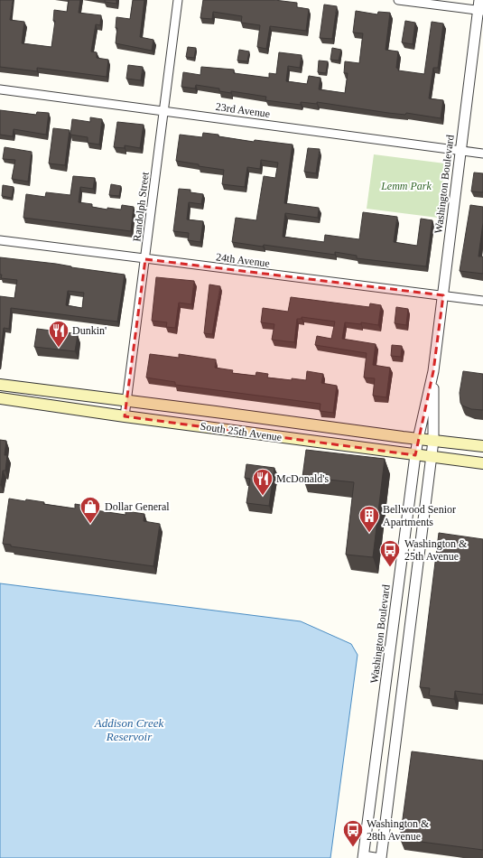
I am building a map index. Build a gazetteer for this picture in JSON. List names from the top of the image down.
{
  "streets": {
    "main road": ["South 25th Avenue"],
    "street": [
      "23rd Avenue",
      "Washington Boulevard",
      "Randolph Street",
      "24th Avenue"
    ]
  },
  "crossings": [
    ["23rd Avenue", "Washington Boulevard"],
    ["23rd Avenue", "Randolph Street"],
    ["Washington Boulevard", "24th Avenue"],
    ["Washington Boulevard", "South 25th Avenue"],
    ["Randolph Street", "24th Avenue"],
    ["Randolph Street", "South 25th Avenue"]
  ],
  "water": ["Addison Creek Reservoir"],
  "parks": ["Lemm Park"],
  "places": {
    "restaurant": ["Dunkin'", "McDonald's"],
    "shop": ["Dollar General"],
    "building": ["Bellwood Senior Apartments"],
    "bus stop": ["Washington & 25th Avenue", "Washington & 28th Avenue"]
  }
}
